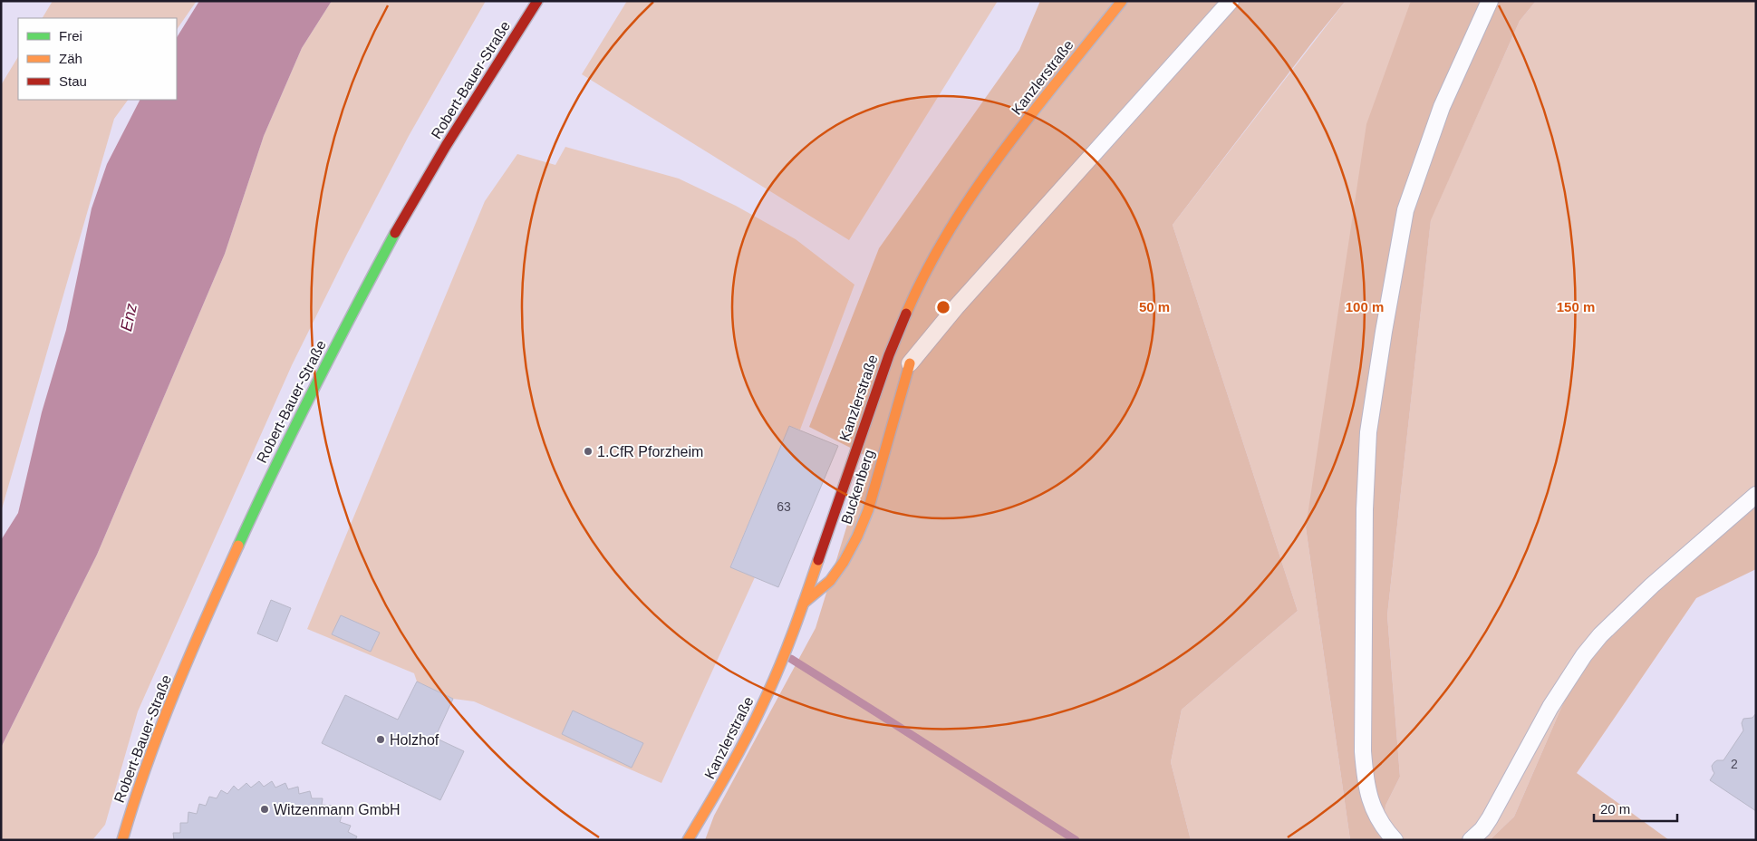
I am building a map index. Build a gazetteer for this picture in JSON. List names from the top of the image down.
{
  "streets": {
    "street": ["Kanzlerstraße", "Robert-Bauer-Straße", "Buckenberg"]
  },
  "crossings": [
    ["Kanzlerstraße", "Buckenberg"]
  ],
  "water": ["Enz"],
  "places": ["1.CfR Pforzheim", "Holzhof", "Witzenmann GmbH"],
  "house_numbers": ["63", "2"],
  "legend": ["Frei", "Zäh", "Stau"],
  "scale_bar": "20 m",
  "rings": ["50 m", "100 m", "150 m"]
}
